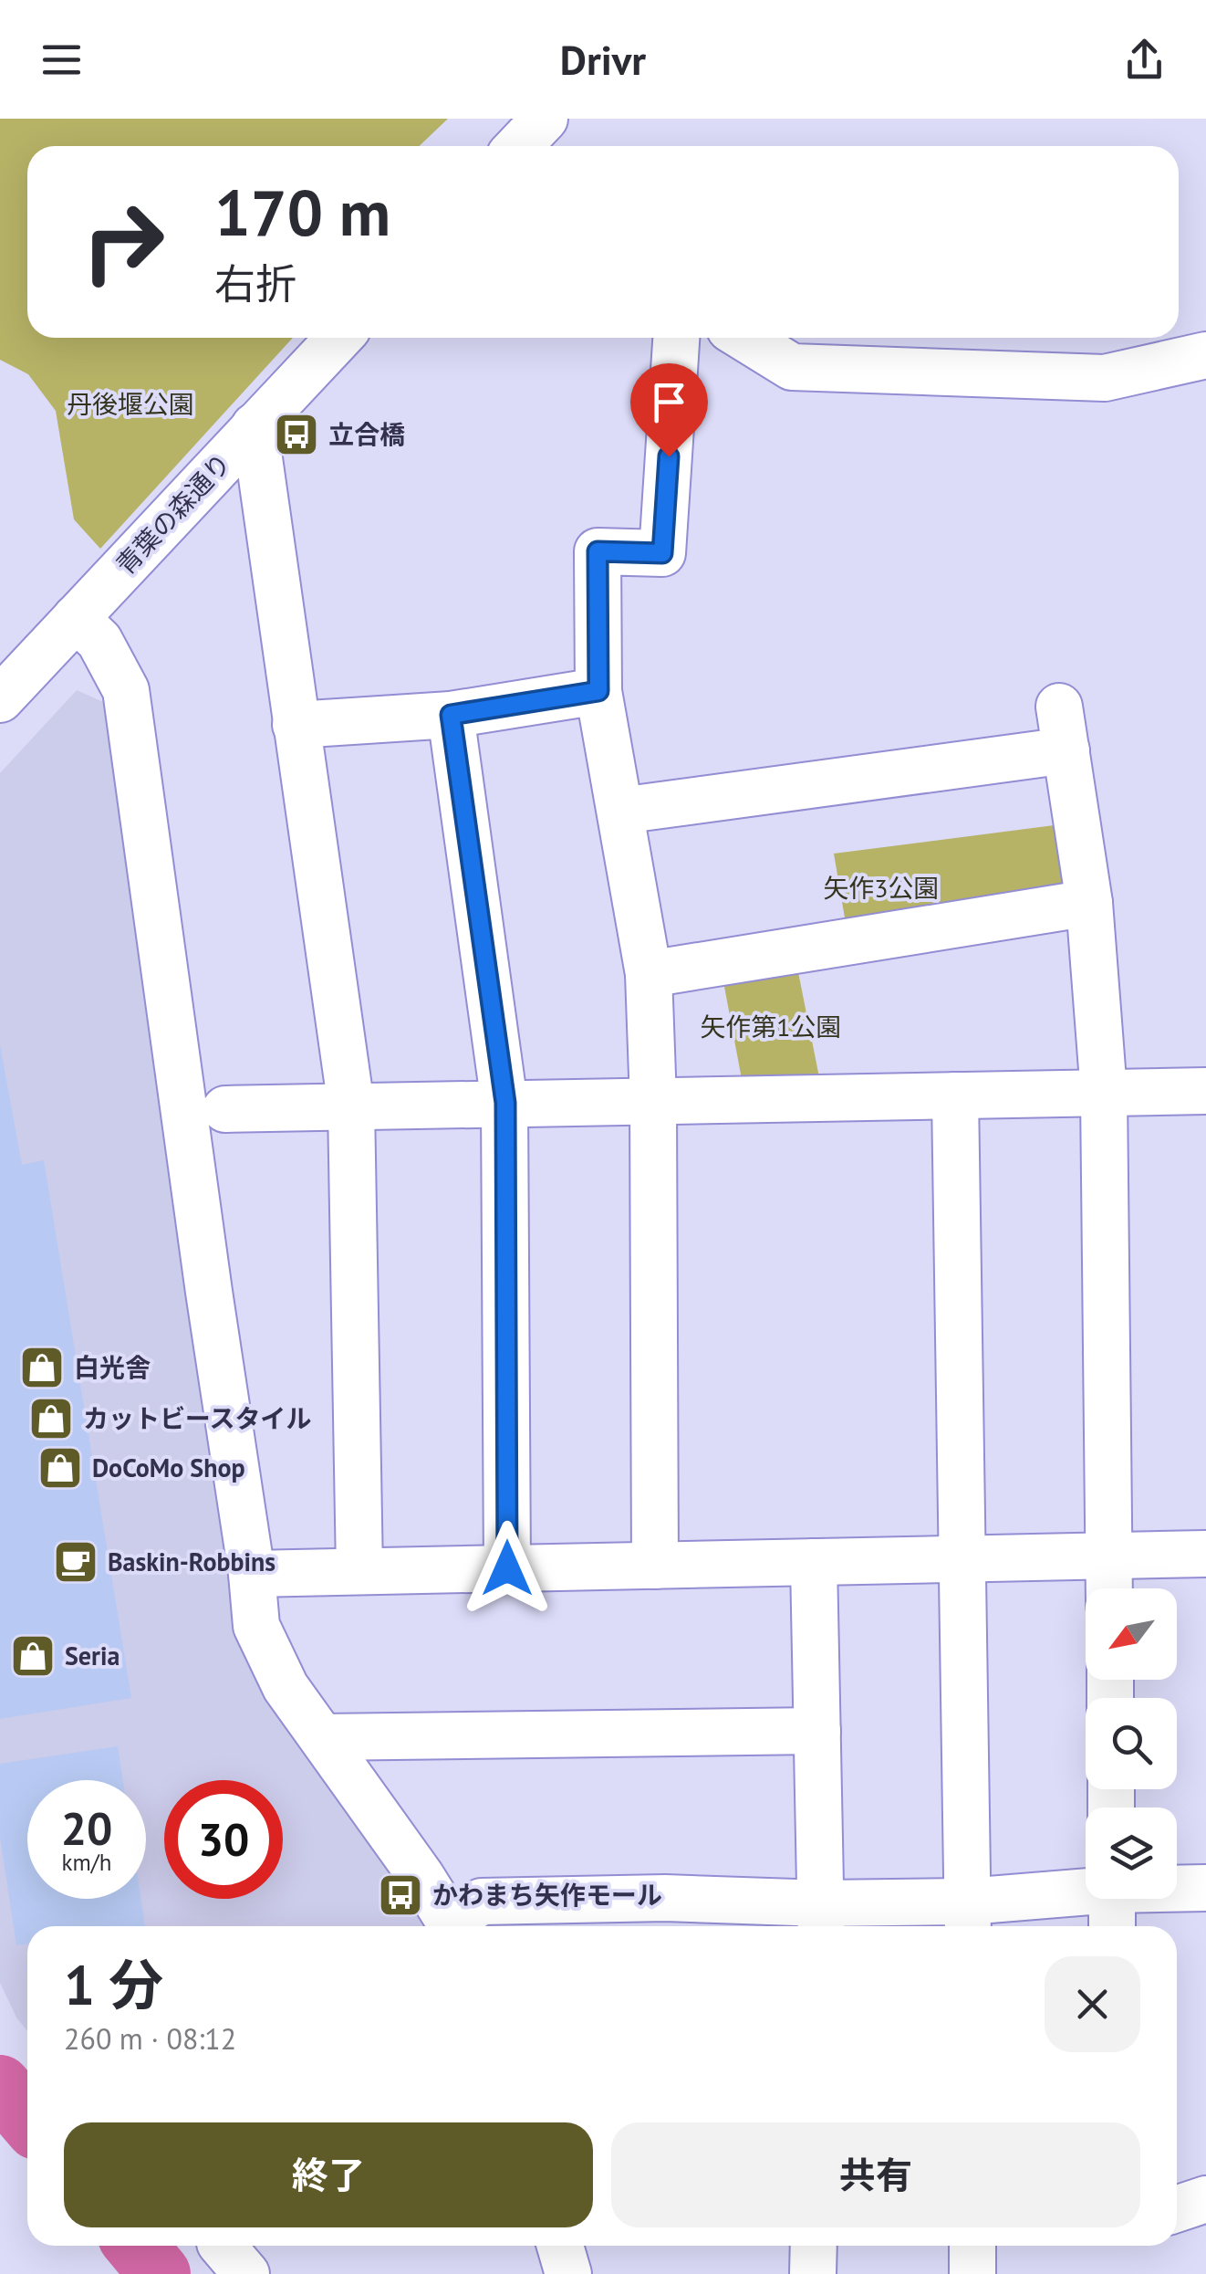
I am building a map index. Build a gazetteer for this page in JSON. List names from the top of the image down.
{
  "streets": {
    "street": ["青葉の森通り"]
  },
  "parks": ["丹後堰公園", "矢作3公園", "矢作第1公園"],
  "places": {
    "bus stop": ["立合橋", "かわまち矢作モール"],
    "shop": [
      "白光舎",
      "カットビースタイル",
      "DoCoMo Shop",
      "Seria"
    ],
    "cafe": ["Baskin-Robbins"]
  },
  "north": "bottom left",
  "page": {
    "header": "Drivr",
    "turn": ["170 m", "右折"],
    "speed": "20 km/h",
    "limit": "30",
    "heading": ["1 分", "260 m · 08:12"],
    "buttons": ["終了", "共有"]
  }
}
